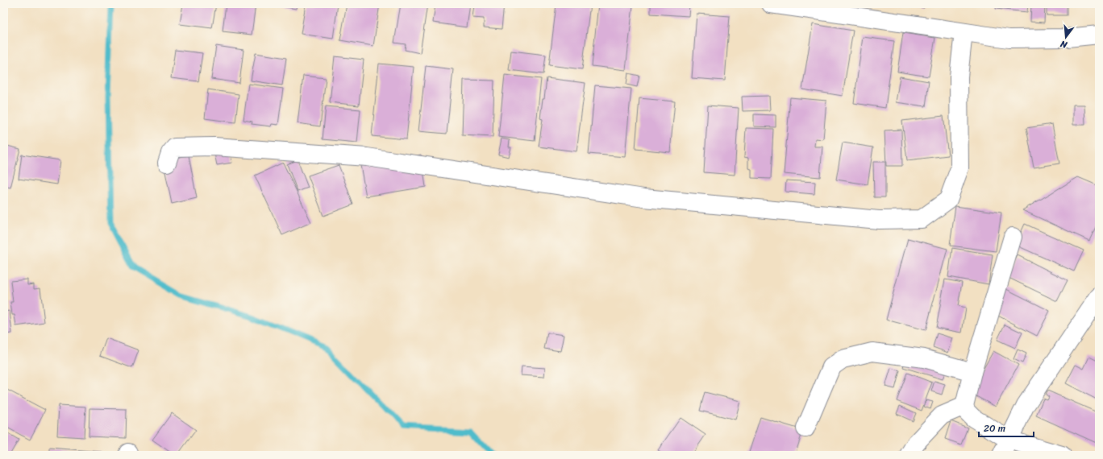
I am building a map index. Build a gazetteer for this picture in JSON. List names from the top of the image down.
{
  "scale_bar": "20 m",
  "north": "bottom"
}
